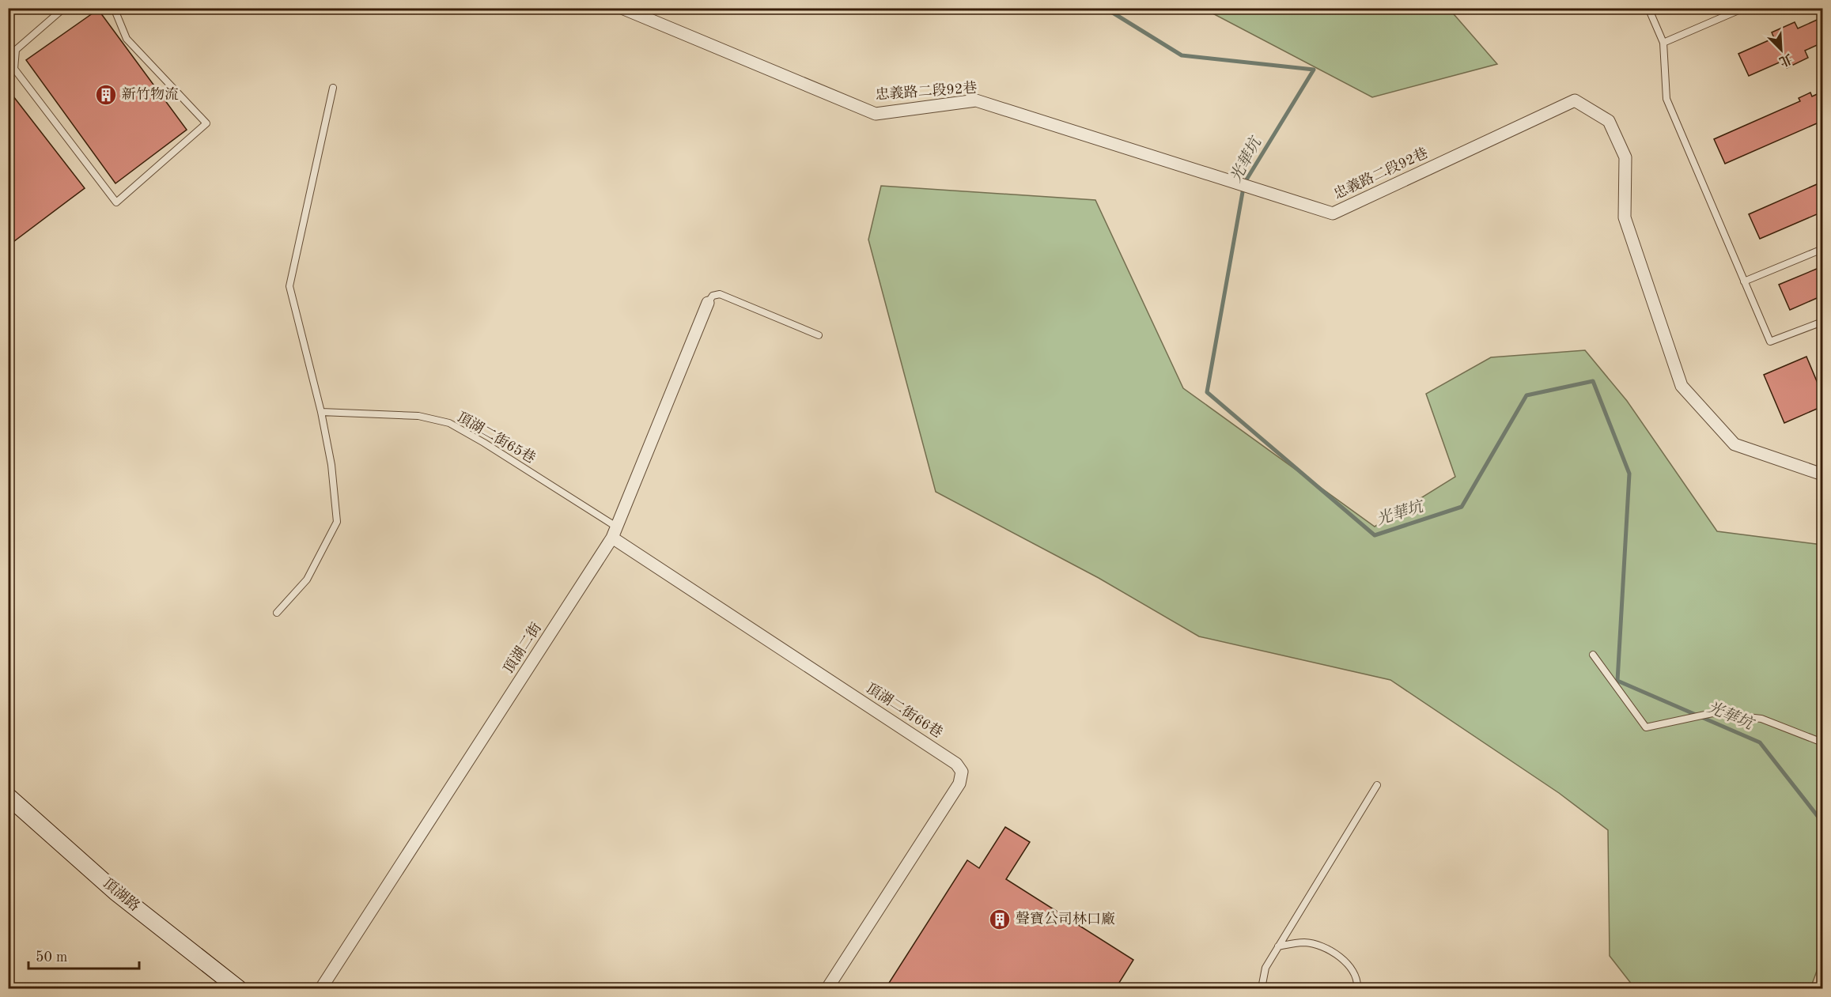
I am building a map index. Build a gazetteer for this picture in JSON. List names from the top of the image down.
{
  "streets": {
    "street": [
      "忠義路二段92巷",
      "頂湖二街",
      "頂湖二街66巷",
      "頂湖路"
    ],
    "lane": ["頂湖二街65巷"]
  },
  "crossings": [
    ["頂湖二街65巷", "頂湖二街"],
    ["頂湖二街65巷", "頂湖二街66巷"],
    ["頂湖二街", "頂湖二街66巷"]
  ],
  "water": ["光華坑"],
  "places": {
    "building": ["新竹物流", "聲寶公司林口廠"]
  },
  "scale_bar": "50 m",
  "north": "bottom right"
}
